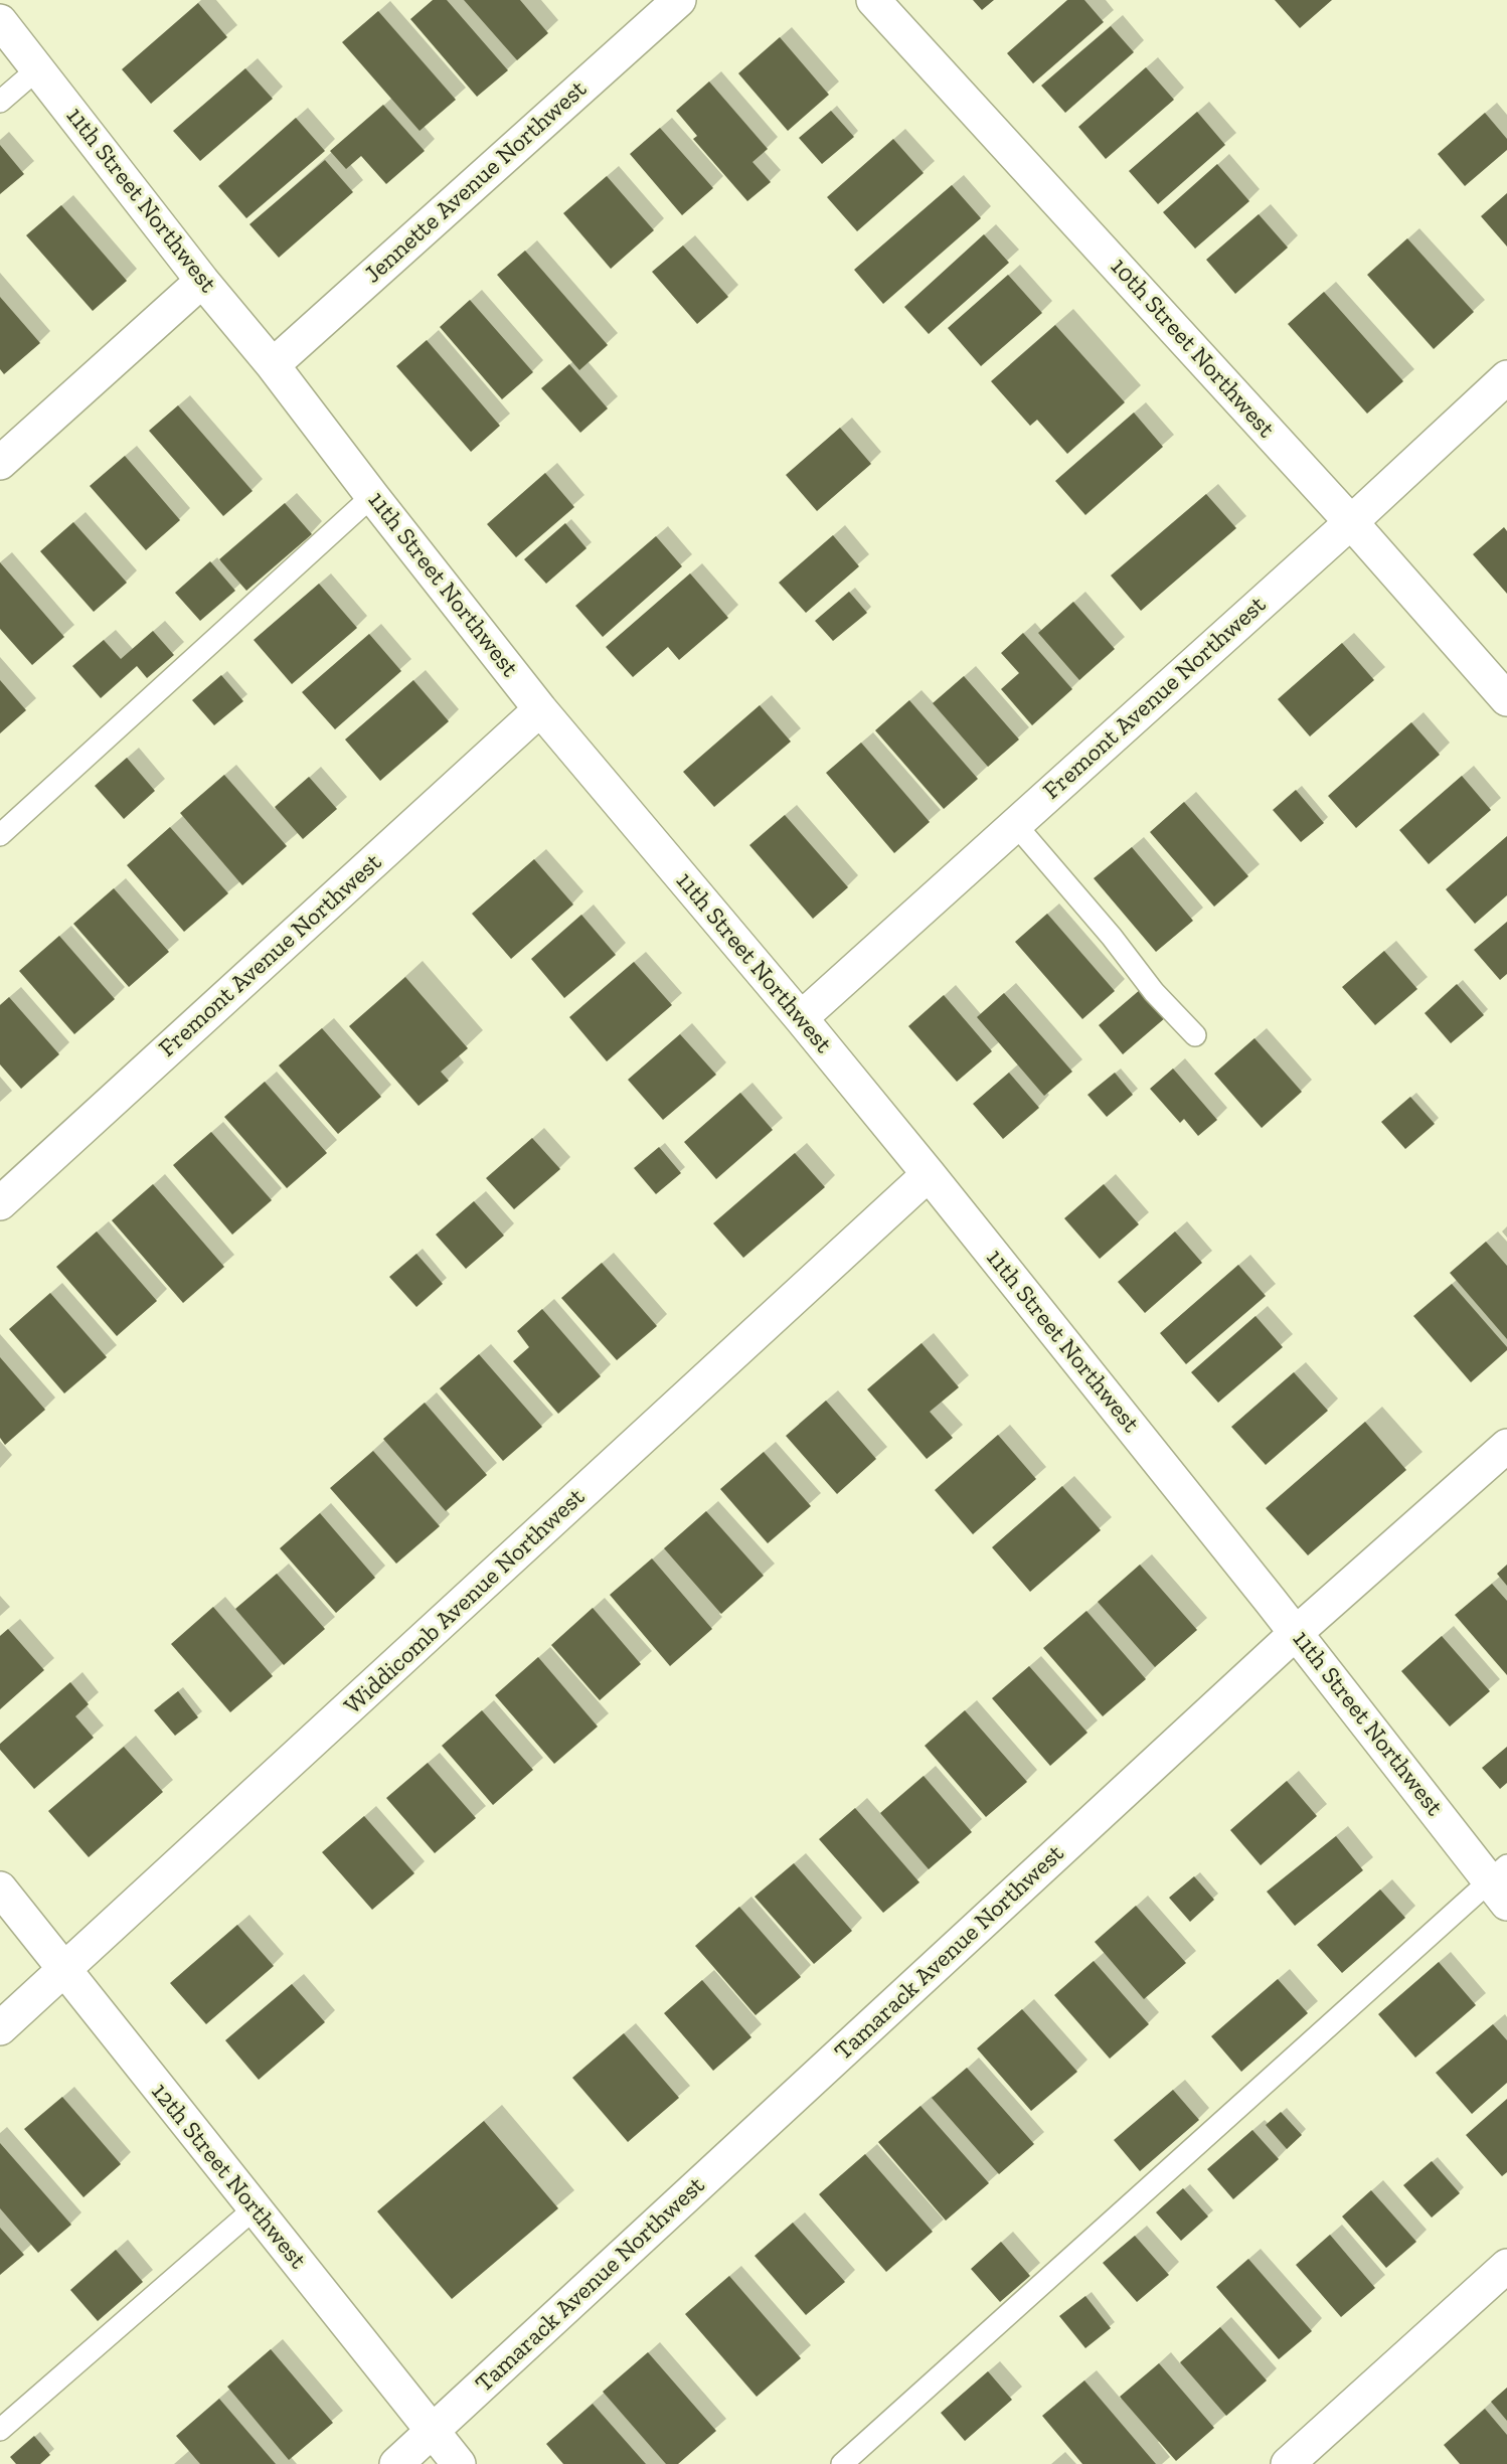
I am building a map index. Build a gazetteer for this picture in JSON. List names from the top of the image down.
{
  "streets": {
    "street": [
      "Jennette Avenue Northwest",
      "11th Street Northwest",
      "10th Street Northwest",
      "Fremont Avenue Northwest",
      "Widdicomb Avenue Northwest",
      "Tamarack Avenue Northwest",
      "12th Street Northwest"
    ]
  },
  "crossings": [
    ["Jennette Avenue Northwest", "11th Street Northwest"],
    ["11th Street Northwest", "Fremont Avenue Northwest"],
    ["11th Street Northwest", "Widdicomb Avenue Northwest"],
    ["11th Street Northwest", "Tamarack Avenue Northwest"],
    ["10th Street Northwest", "Fremont Avenue Northwest"],
    ["Widdicomb Avenue Northwest", "12th Street Northwest"],
    ["Tamarack Avenue Northwest", "12th Street Northwest"]
  ]
}
